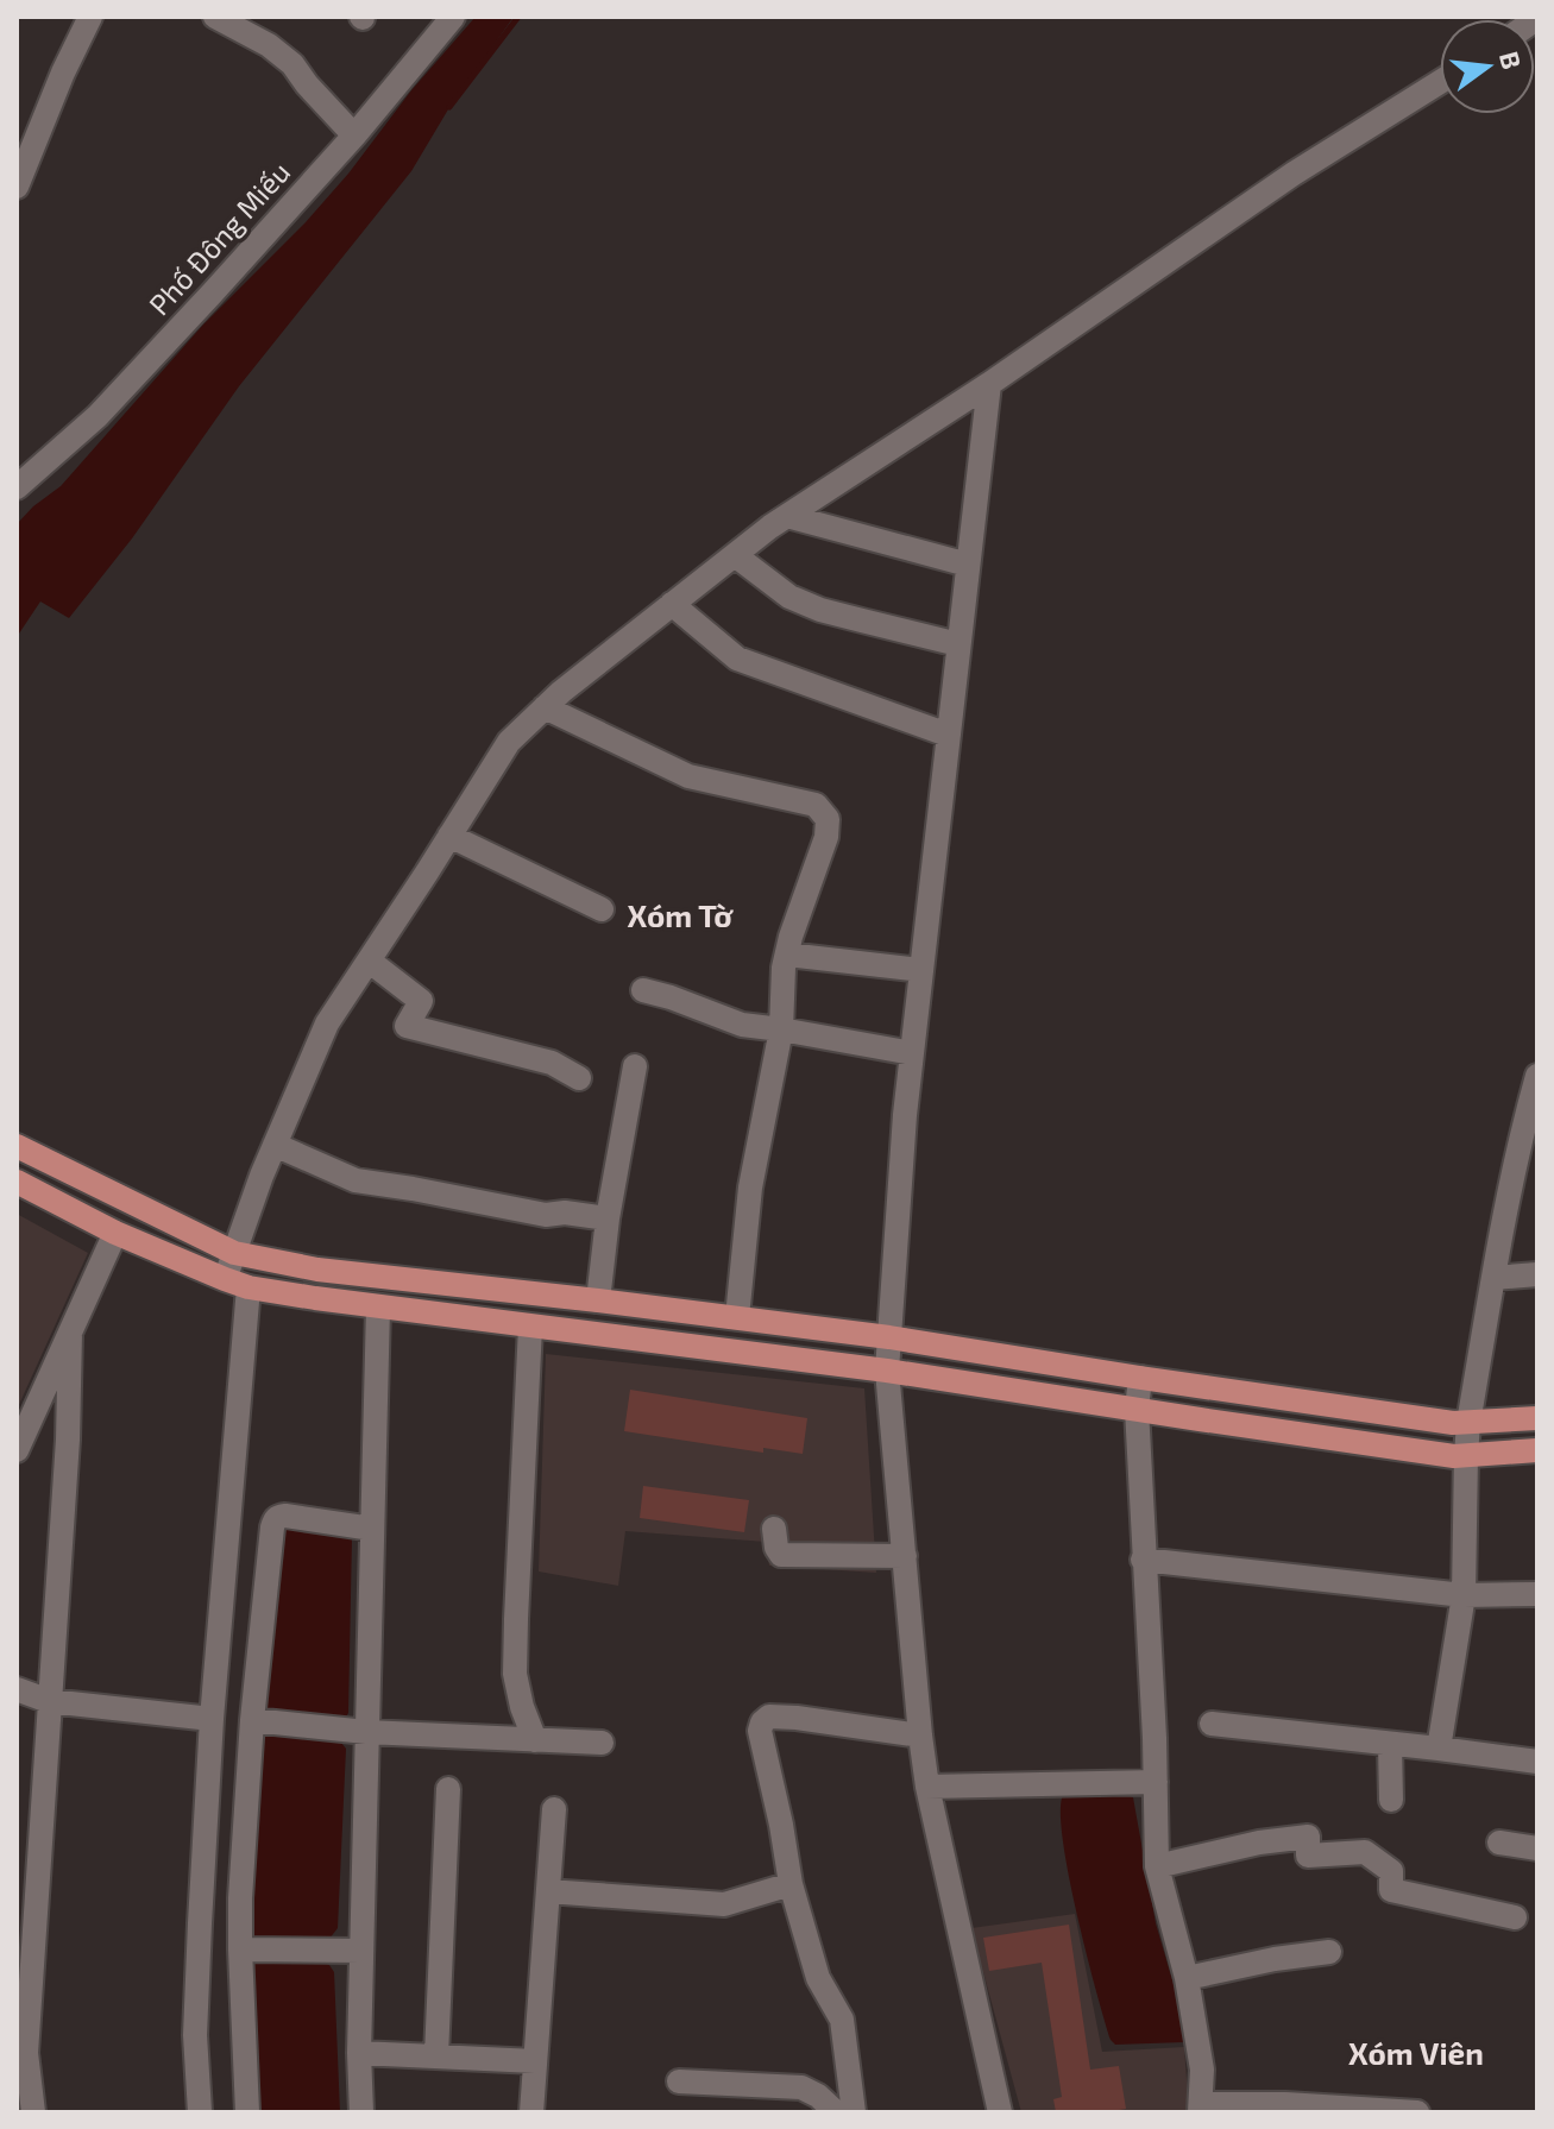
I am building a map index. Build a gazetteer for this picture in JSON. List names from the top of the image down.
{
  "streets": {
    "street": ["Phố Đông Miếu"]
  },
  "districts": ["Xóm Tờ", "Xóm Viên"],
  "north": "right"
}
